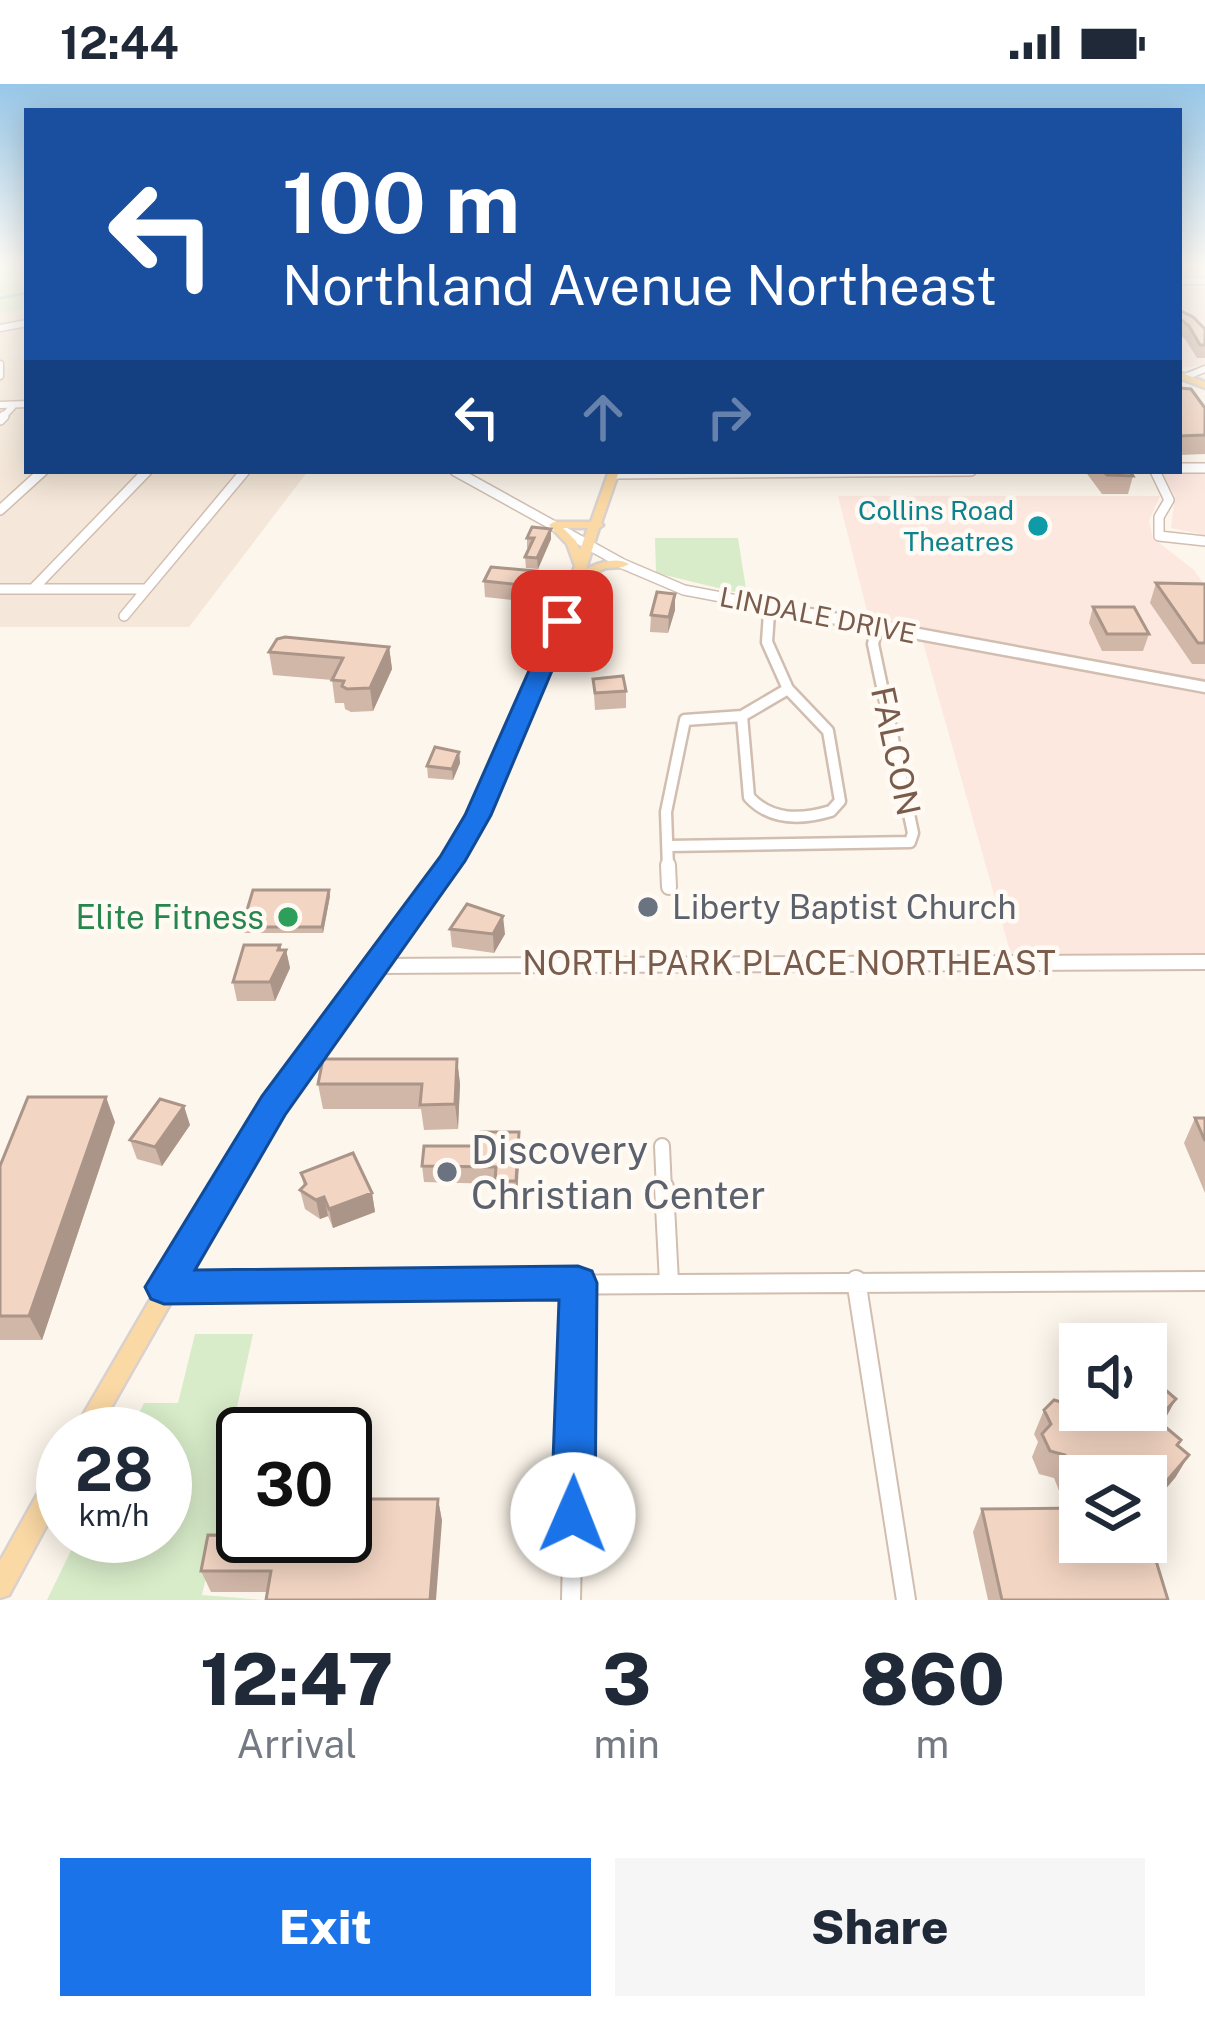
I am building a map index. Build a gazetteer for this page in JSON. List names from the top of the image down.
{
  "streets": {
    "street": ["LINDALE DRIVE", "FALCON", "NORTH PARK PLACE NORTHEAST"]
  },
  "crossings": [
    ["LINDALE DRIVE", "FALCON"]
  ],
  "places": [
    "Collins Road Theatres",
    "Liberty Baptist Church",
    "Elite Fitness",
    "Discovery Christian Center"
  ],
  "page": {
    "status": "12:44",
    "turn": ["100 m", "Northland Avenue Northeast"],
    "speed": "28 km/h",
    "limit": "30",
    "eta": [
      "12:47",
      "Arrival",
      "3",
      "min",
      "860",
      "m"
    ],
    "buttons": ["Exit", "Share"]
  }
}
